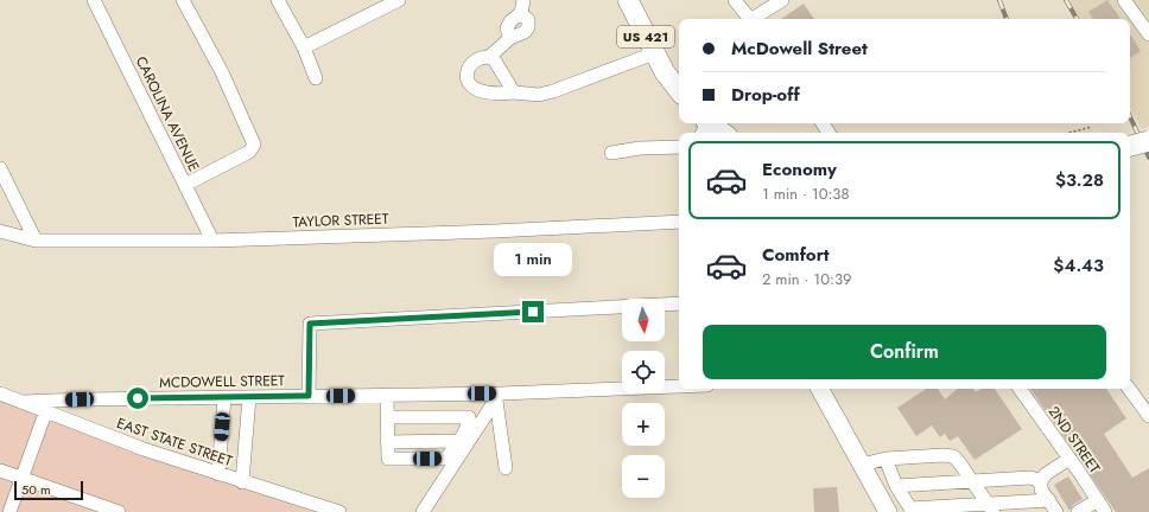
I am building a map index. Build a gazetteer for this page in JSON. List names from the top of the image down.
{
  "streets": {
    "highway": ["US 421"],
    "street": [
      "CAROLINA AVENUE",
      "TAYLOR STREET",
      "MCDOWELL STREET",
      "2ND STREET",
      "EAST STATE STREET"
    ]
  },
  "crossings": [
    ["CAROLINA AVENUE", "TAYLOR STREET"],
    ["MCDOWELL STREET", "EAST STATE STREET"]
  ],
  "scale_bar": "50 m",
  "north": "bottom",
  "page": {
    "banner": ["McDowell Street", "Drop-off"],
    "list": [
      {
        "name": "Economy",
        "note": "1 min · 10:38",
        "value": "$3.28"
      },
      {
        "name": "Comfort",
        "note": "2 min · 10:39",
        "value": "$4.43"
      }
    ],
    "bubble": "1 min",
    "map_buttons": ["+", "−"],
    "buttons": "Confirm",
    "scale": "50 m"
  }
}
